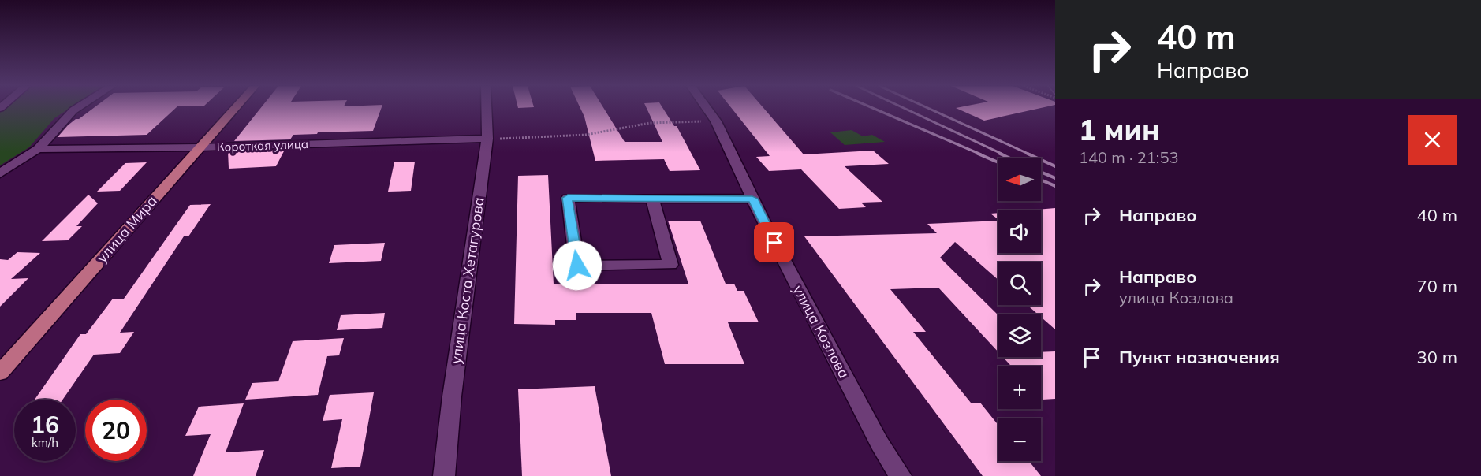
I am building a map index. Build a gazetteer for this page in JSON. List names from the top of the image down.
{
  "streets": {
    "main road": ["улица Мира"],
    "street": ["Короткая улица", "улица Коста Хетагурова", "улица Козлова"]
  },
  "crossings": [
    ["Короткая улица", "улица Мира"],
    ["Короткая улица", "улица Коста Хетагурова"]
  ],
  "north": "left",
  "page": {
    "turn": ["40 m", "Направо"],
    "heading": ["1 мин", "140 m · 21:53"],
    "map_buttons": ["+", "−"],
    "list": [
      {
        "name": "Направо",
        "value": "40 m"
      },
      {
        "name": "Направо",
        "note": "улица Козлова",
        "value": "70 m"
      },
      {
        "name": "Пункт назначения",
        "value": "30 m"
      }
    ],
    "speed": "16 km/h",
    "limit": "20"
  }
}
